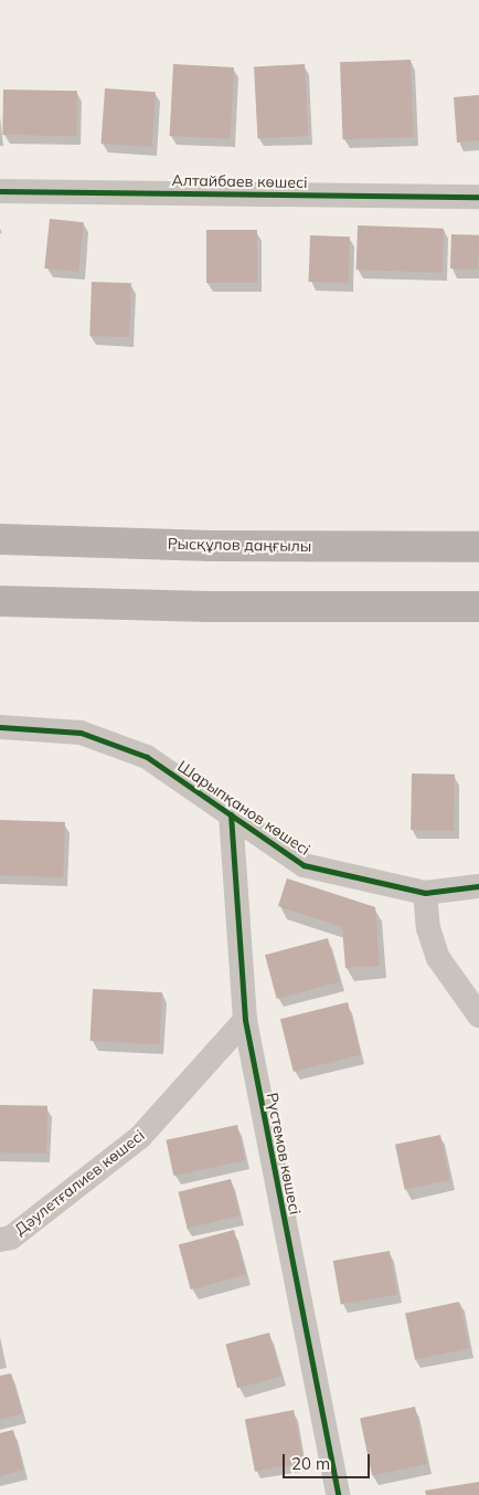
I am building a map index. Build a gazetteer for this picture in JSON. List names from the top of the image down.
{
  "streets": {
    "main road": ["Рысқұлов даңғылы"],
    "street": [
      "Алтайбаев көшесі",
      "Шарыпқанов көшесі",
      "Рүстемов көшесі",
      "Дәулетғалиев көшесі"
    ]
  },
  "crossings": [
    ["Шарыпқанов көшесі", "Рүстемов көшесі"],
    ["Рүстемов көшесі", "Дәулетғалиев көшесі"]
  ],
  "scale_bar": "20 m"
}
